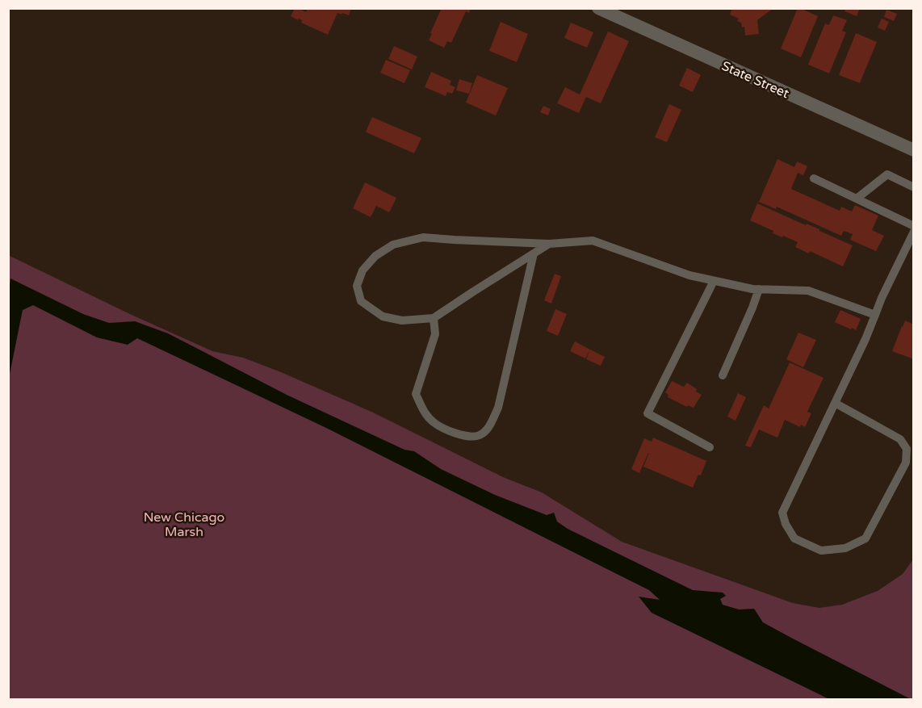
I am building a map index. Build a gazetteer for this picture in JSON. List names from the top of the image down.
{
  "streets": {
    "street": ["State Street"]
  },
  "parks": ["New Chicago Marsh"]
}
